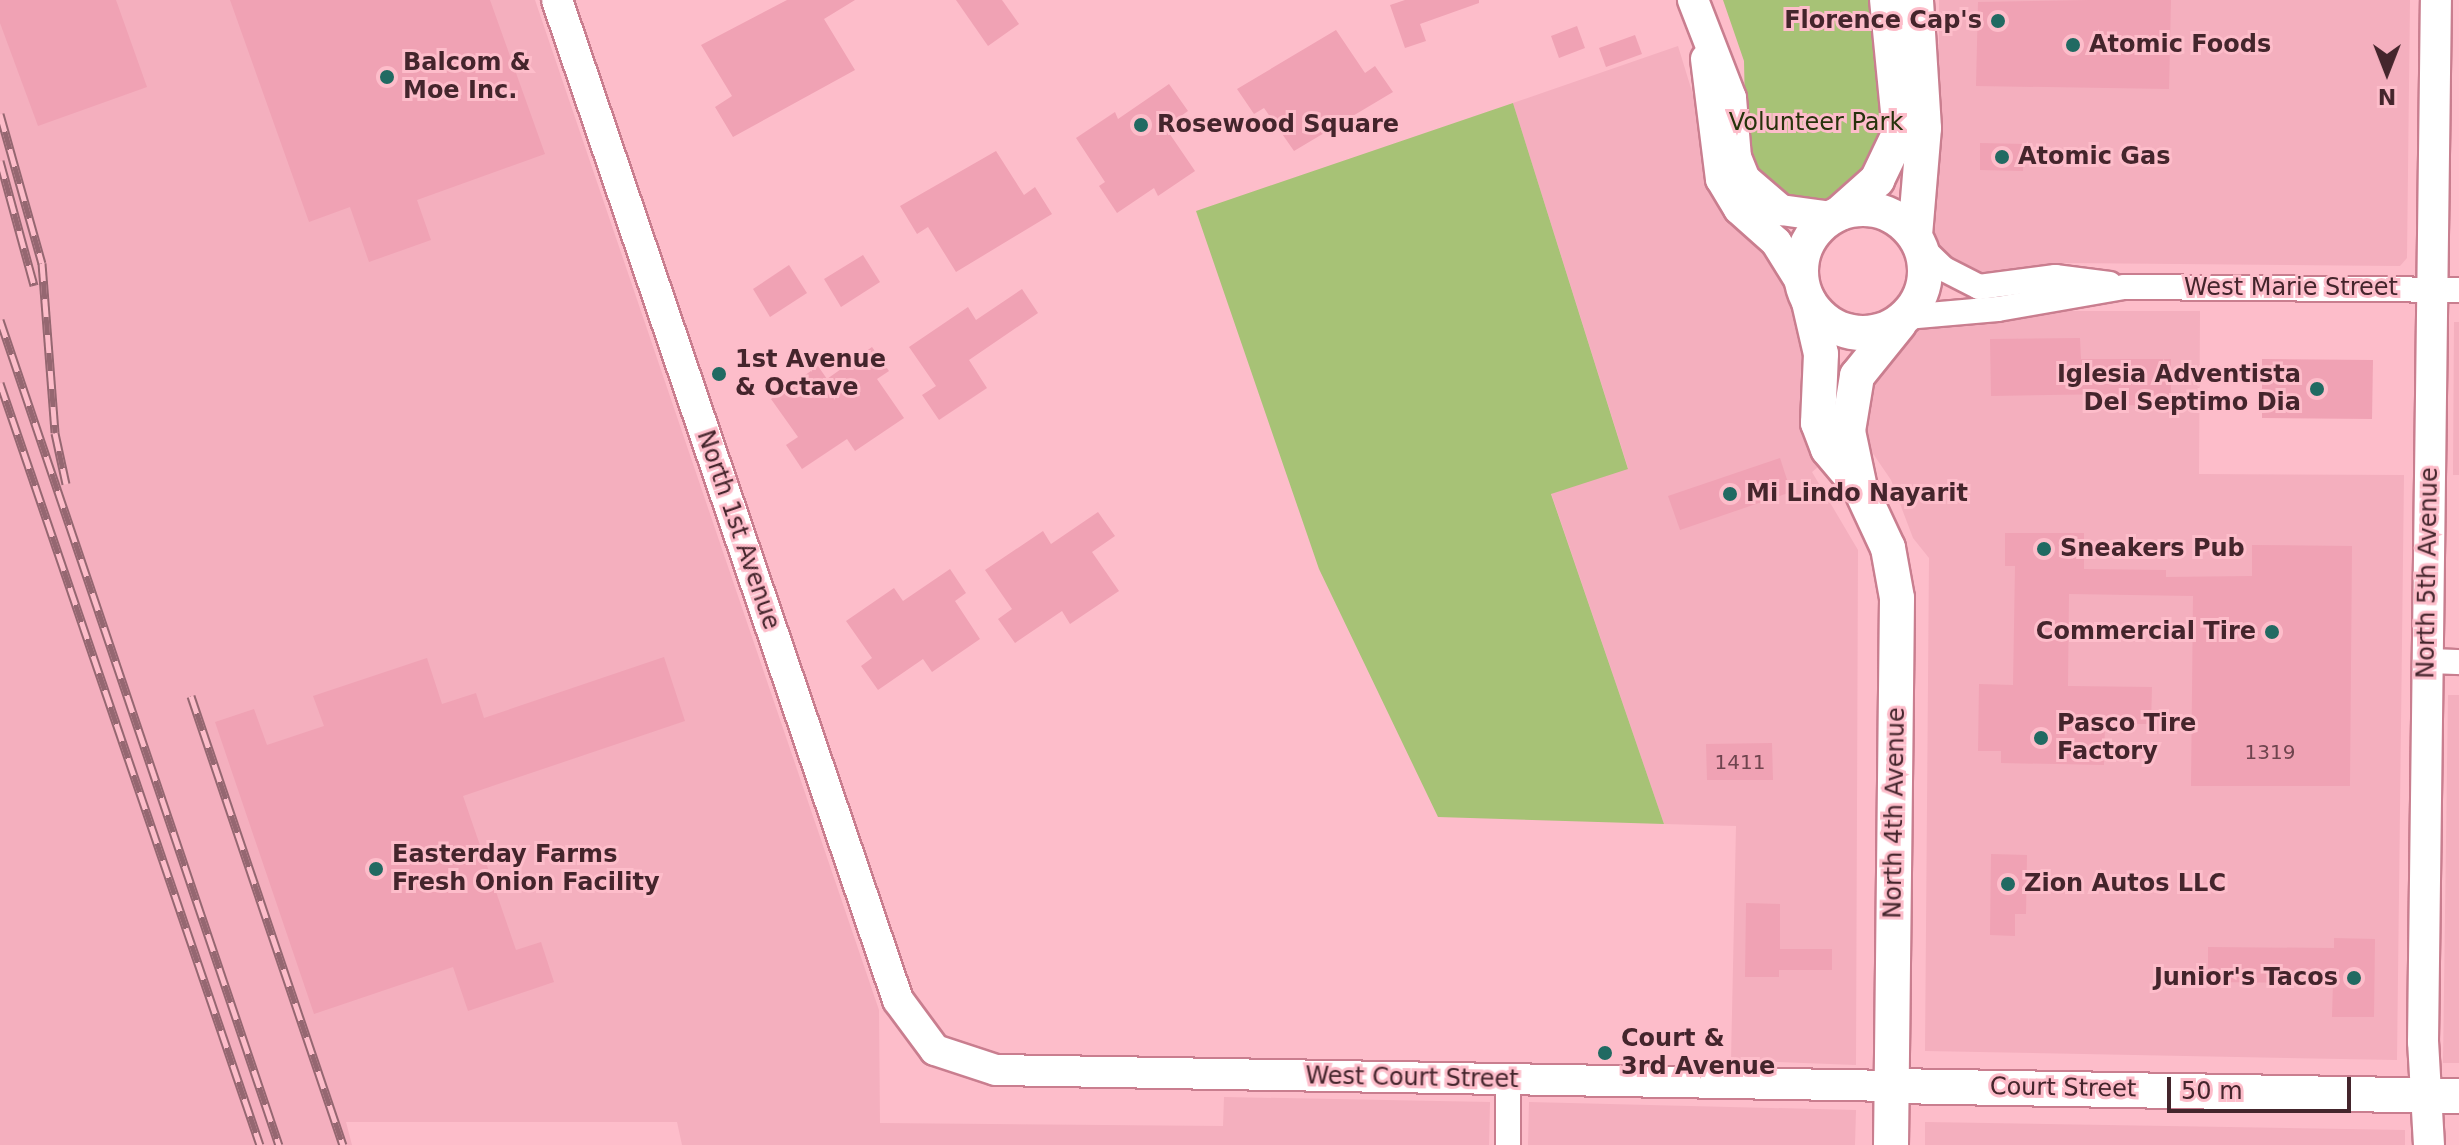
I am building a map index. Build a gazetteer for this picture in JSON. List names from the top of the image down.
{
  "streets": {
    "main road": ["North 4th Avenue", "Court Street"],
    "street": [
      "West Marie Street",
      "North 1st Avenue",
      "North 5th Avenue",
      "West Court Street"
    ]
  },
  "crossings": [
    ["West Marie Street", "North 5th Avenue"],
    ["West Marie Street", "North 4th Avenue"],
    ["North 1st Avenue", "West Court Street"],
    ["North 5th Avenue", "Court Street"],
    ["North 4th Avenue", "West Court Street"],
    ["North 4th Avenue", "Court Street"],
    ["West Court Street", "Court Street"]
  ],
  "parks": ["Volunteer Park"],
  "places": [
    "Florence Cap's",
    "Atomic Foods",
    "Balcom & Moe Inc.",
    "Rosewood Square",
    "Atomic Gas",
    "1st Avenue & Octave",
    "Iglesia Adventista Del Septimo Dia",
    "Mi Lindo Nayarit",
    "Sneakers Pub",
    "Commercial Tire",
    "Pasco Tire Factory",
    "Easterday Farms Fresh Onion Facility",
    "Zion Autos LLC",
    "Junior's Tacos",
    "Court & 3rd Avenue"
  ],
  "house_numbers": ["1319", "1411"],
  "scale_bar": "50 m",
  "north": "bottom"
}
